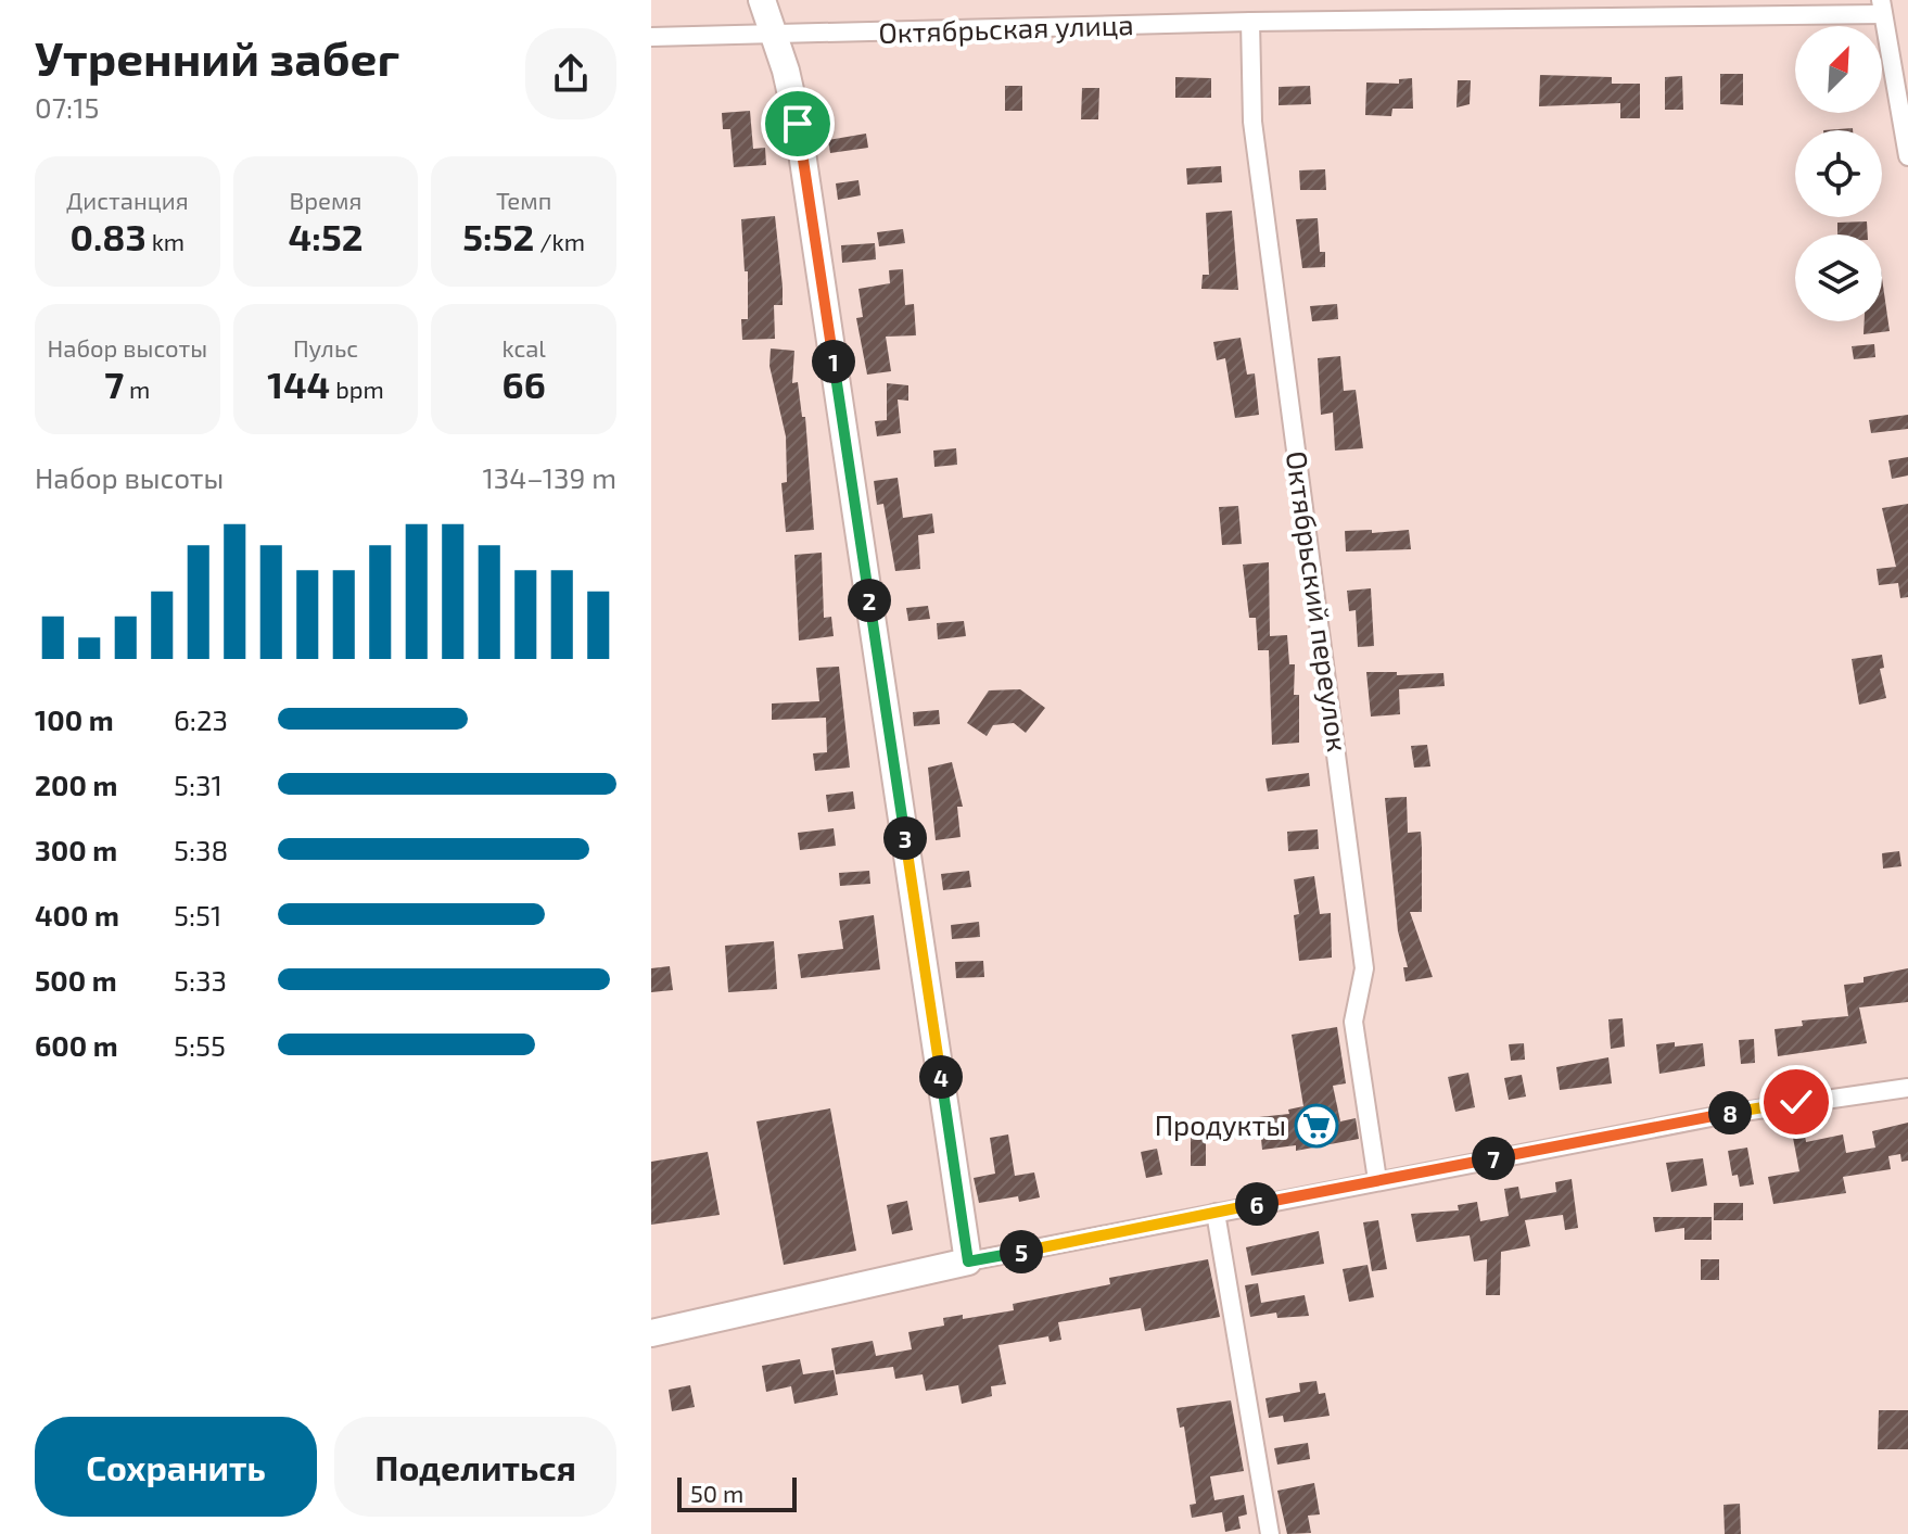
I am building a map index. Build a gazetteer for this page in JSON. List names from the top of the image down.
{
  "streets": {
    "street": ["Октябрьская улица", "Октябрьский переулок"]
  },
  "crossings": [
    ["Октябрьская улица", "Октябрьский переулок"]
  ],
  "places": {
    "supermarket": ["Продукты"]
  },
  "scale_bar": "50 m",
  "north": "top right",
  "page": {
    "heading": ["Утренний забег", "07:15"],
    "stats": [
      ["Дистанция", "0.83 km"],
      ["Время", "4:52"],
      ["Темп", "5:52 /km"],
      ["Набор высоты", "7 m"],
      ["Пульс", "144 bpm"],
      ["kcal", "66"]
    ],
    "pins": [
      "1",
      "2",
      "3",
      "4",
      "8",
      "7",
      "6",
      "5"
    ],
    "chart": ["Набор высоты", "134–139 m"],
    "list": [
      {
        "name": "100 m",
        "note": "6:23"
      },
      {
        "name": "200 m",
        "note": "5:31"
      },
      {
        "name": "300 m",
        "note": "5:38"
      },
      {
        "name": "400 m",
        "note": "5:51"
      },
      {
        "name": "500 m",
        "note": "5:33"
      },
      {
        "name": "600 m",
        "note": "5:55"
      }
    ],
    "buttons": ["Сохранить", "Поделиться"],
    "scale": "50 m"
  }
}
